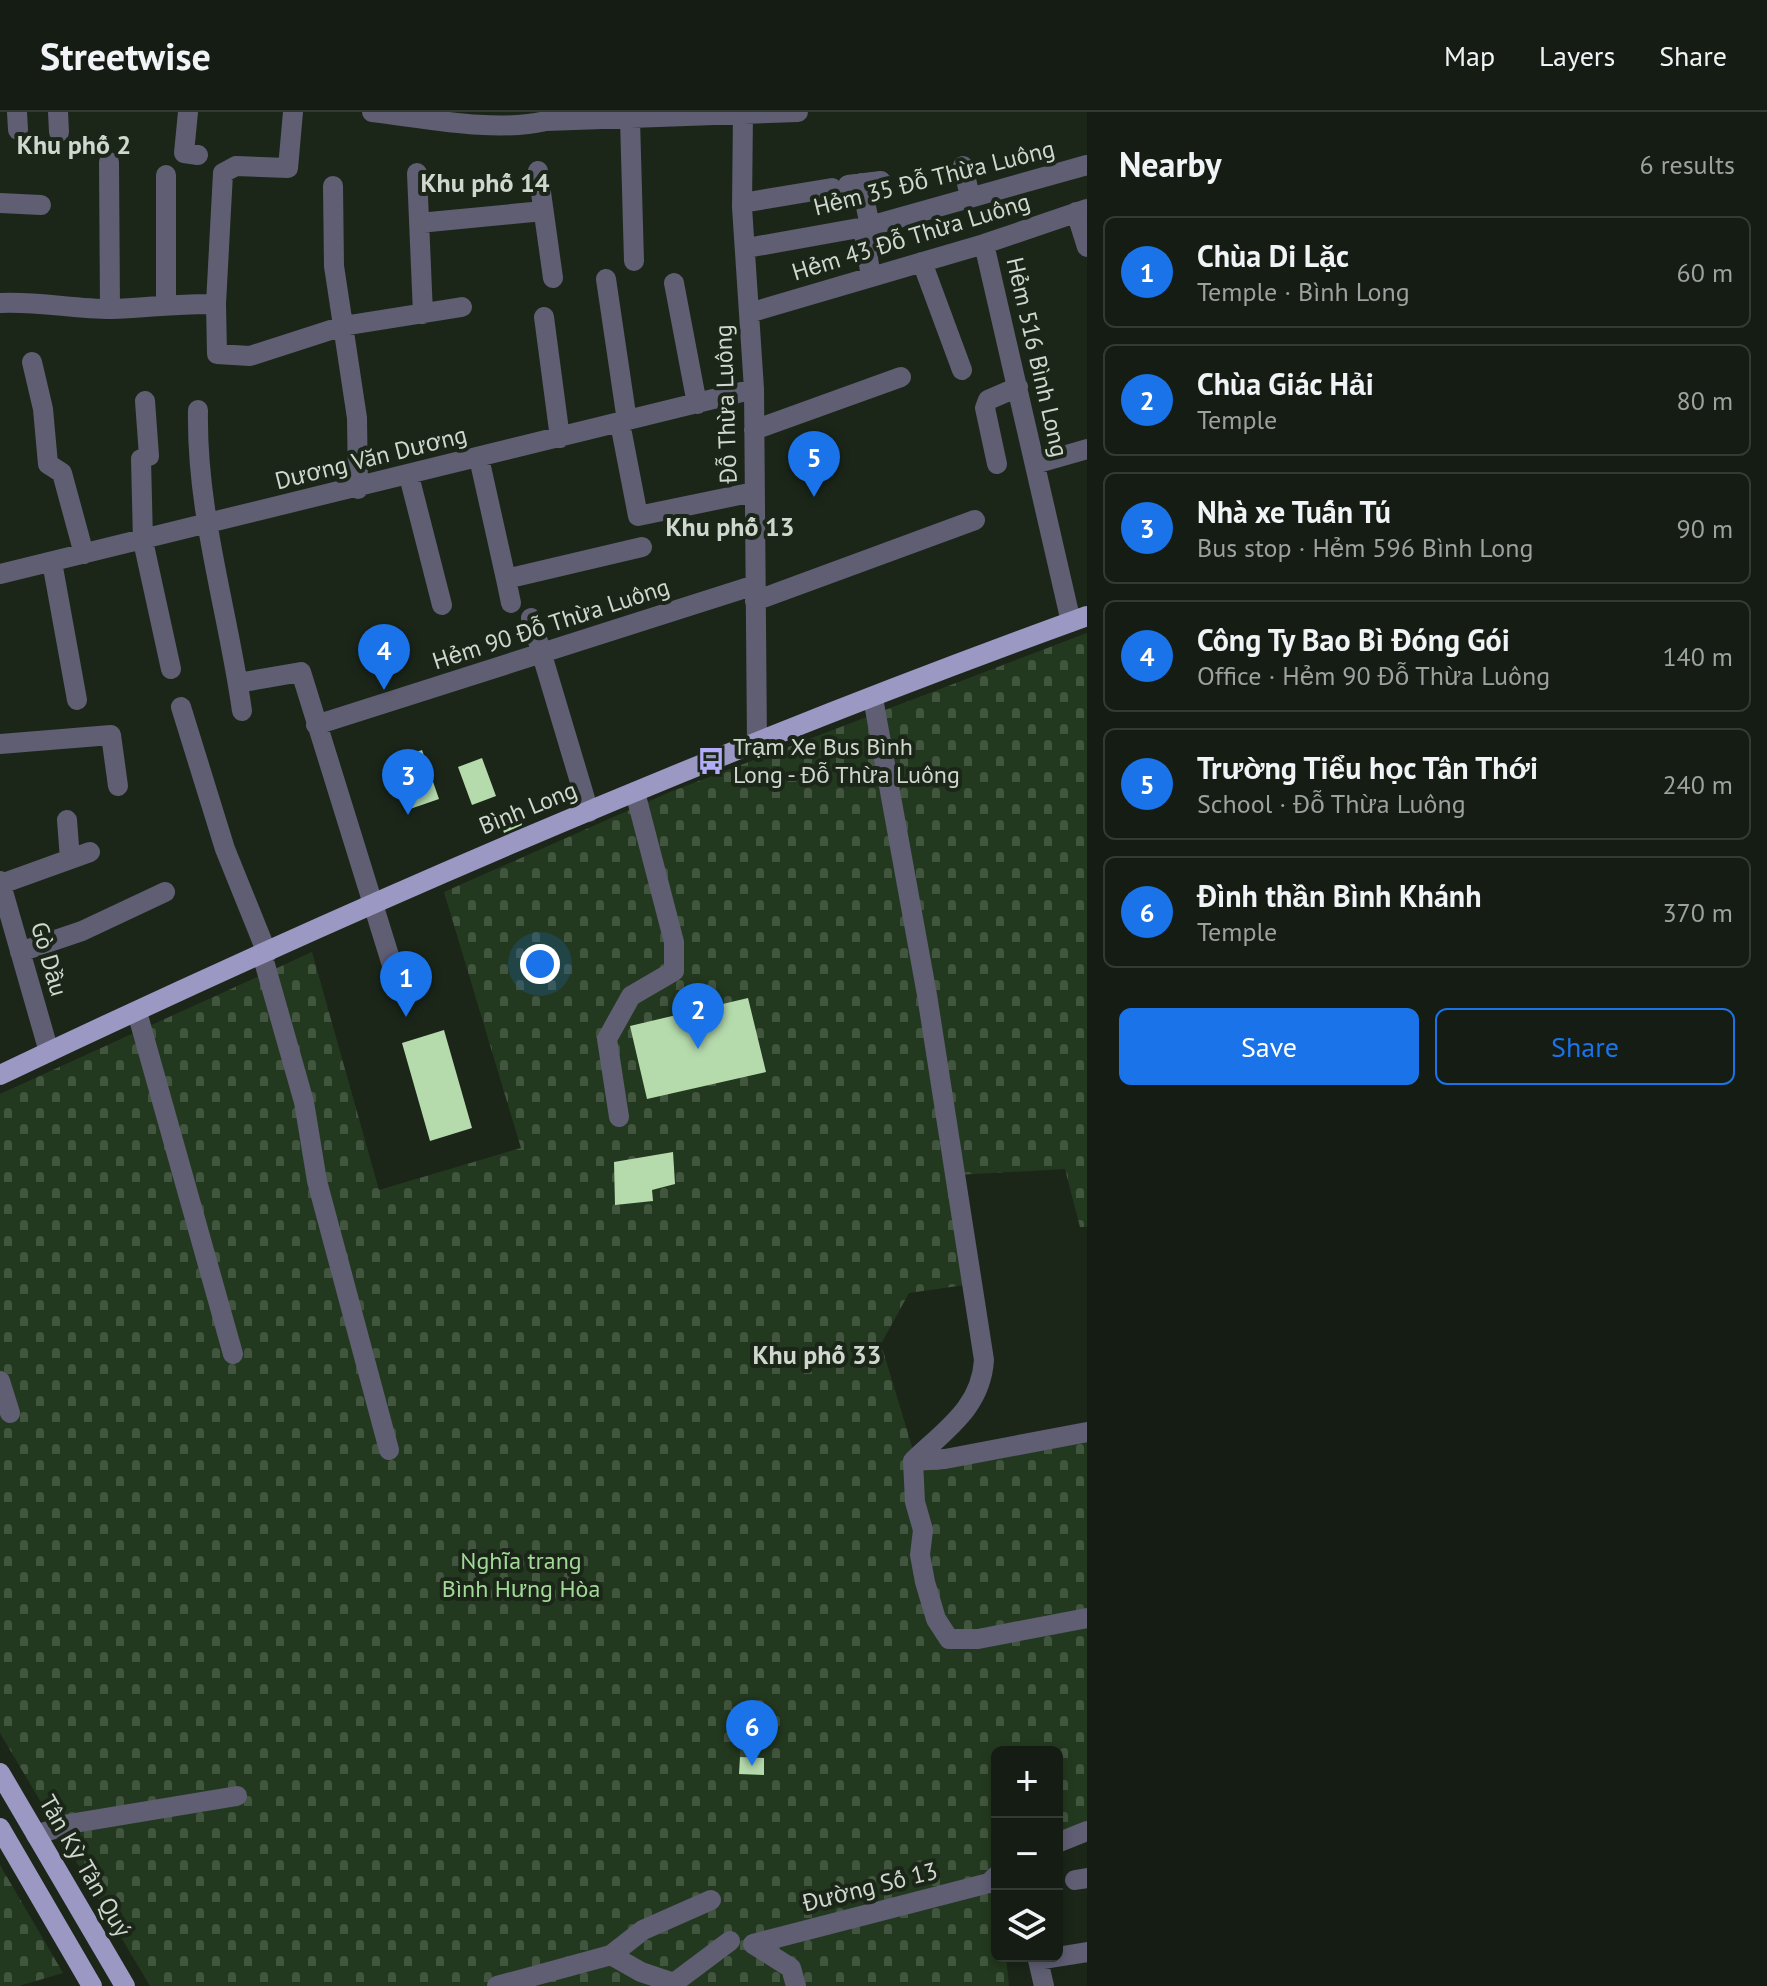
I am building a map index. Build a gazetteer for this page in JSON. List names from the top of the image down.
{
  "streets": {
    "main road": ["Bình Long", "Tân Kỳ Tân Quý"],
    "street": [
      "Hẻm 35 Đỗ Thừa Luông",
      "Hẻm 43 Đỗ Thừa Luông",
      "Hẻm 516 Bình Long",
      "Đỗ Thừa Luông",
      "Dương Văn Dương",
      "Hẻm 90 Đỗ Thừa Luông",
      "Gò Dầu",
      "Đường Số 13"
    ]
  },
  "crossings": [
    ["Hẻm 35 Đỗ Thừa Luông", "Đỗ Thừa Luông"],
    ["Hẻm 43 Đỗ Thừa Luông", "Hẻm 516 Bình Long"],
    ["Hẻm 43 Đỗ Thừa Luông", "Đỗ Thừa Luông"],
    ["Hẻm 516 Bình Long", "Bình Long"],
    ["Đỗ Thừa Luông", "Dương Văn Dương"],
    ["Đỗ Thừa Luông", "Hẻm 90 Đỗ Thừa Luông"],
    ["Đỗ Thừa Luông", "Bình Long"],
    ["Bình Long", "Gò Dầu"]
  ],
  "districts": [
    "Khu phố 2",
    "Khu phố 14",
    "Khu phố 13",
    "Khu phố 33"
  ],
  "parks": ["Nghĩa trang Bình Hưng Hòa"],
  "places": {
    "bus stop": ["Trạm Xe Bus Bình Long - Đỗ Thừa Luông"]
  },
  "page": {
    "header": "Streetwise",
    "nav": ["Map", "Layers", "Share"],
    "heading": ["Nearby", "6 results"],
    "list": [
      {
        "mark": "1",
        "name": "Chùa Di Lặc",
        "note": "Temple · Bình Long",
        "value": "60 m"
      },
      {
        "mark": "2",
        "name": "Chùa Giác Hải",
        "note": "Temple",
        "value": "80 m"
      },
      {
        "mark": "3",
        "name": "Nhà xe Tuấn Tú",
        "note": "Bus stop · Hẻm 596 Bình Long",
        "value": "90 m"
      },
      {
        "mark": "4",
        "name": "Công Ty Bao Bì Đóng Gói",
        "note": "Office · Hẻm 90 Đỗ Thừa Luông",
        "value": "140 m"
      },
      {
        "mark": "5",
        "name": "Trường Tiểu học Tân Thới",
        "note": "School · Đỗ Thừa Luông",
        "value": "240 m"
      },
      {
        "mark": "6",
        "name": "Đình thần Bình Khánh",
        "note": "Temple",
        "value": "370 m"
      }
    ],
    "pins": [
      "5",
      "4",
      "3",
      "1",
      "2",
      "6"
    ],
    "buttons": ["Save", "Share"],
    "map_buttons": ["+", "−"]
  }
}
